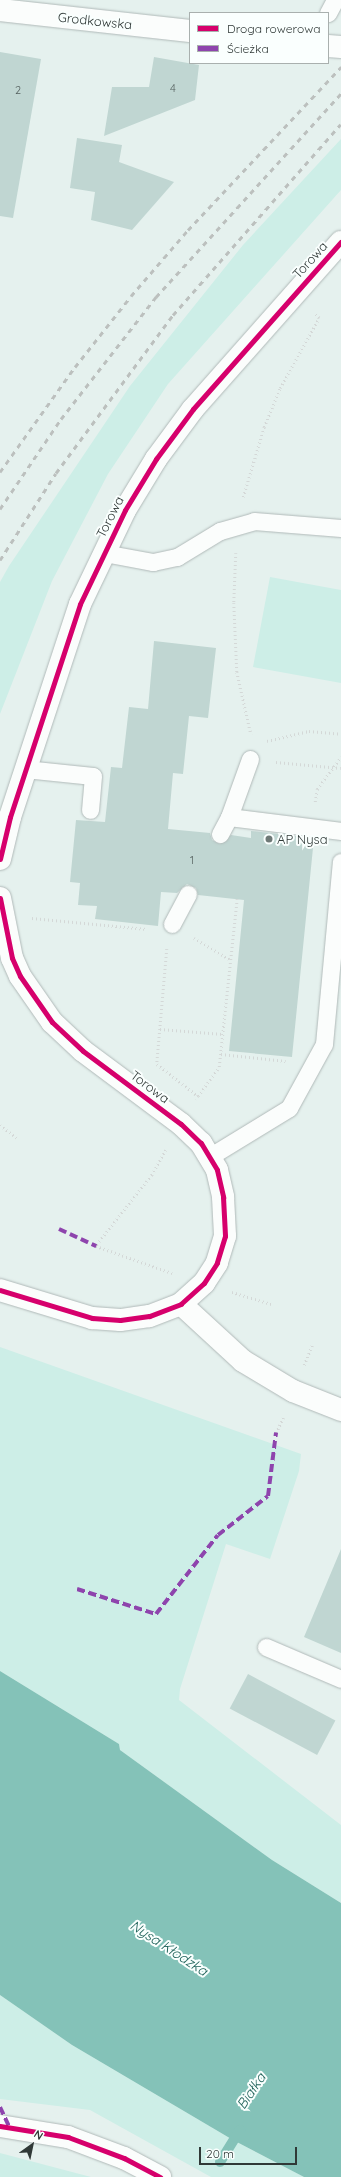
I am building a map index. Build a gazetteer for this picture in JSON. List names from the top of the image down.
{
  "streets": {
    "street": ["Grodkowska", "Torowa"]
  },
  "water": ["Nysa Kłodzka", "Białka"],
  "places": ["AP Nysa"],
  "house_numbers": ["4", "2", "1"],
  "legend": ["Droga rowerowa", "Ścieżka"],
  "scale_bar": "20 m",
  "north": "top right"
}
